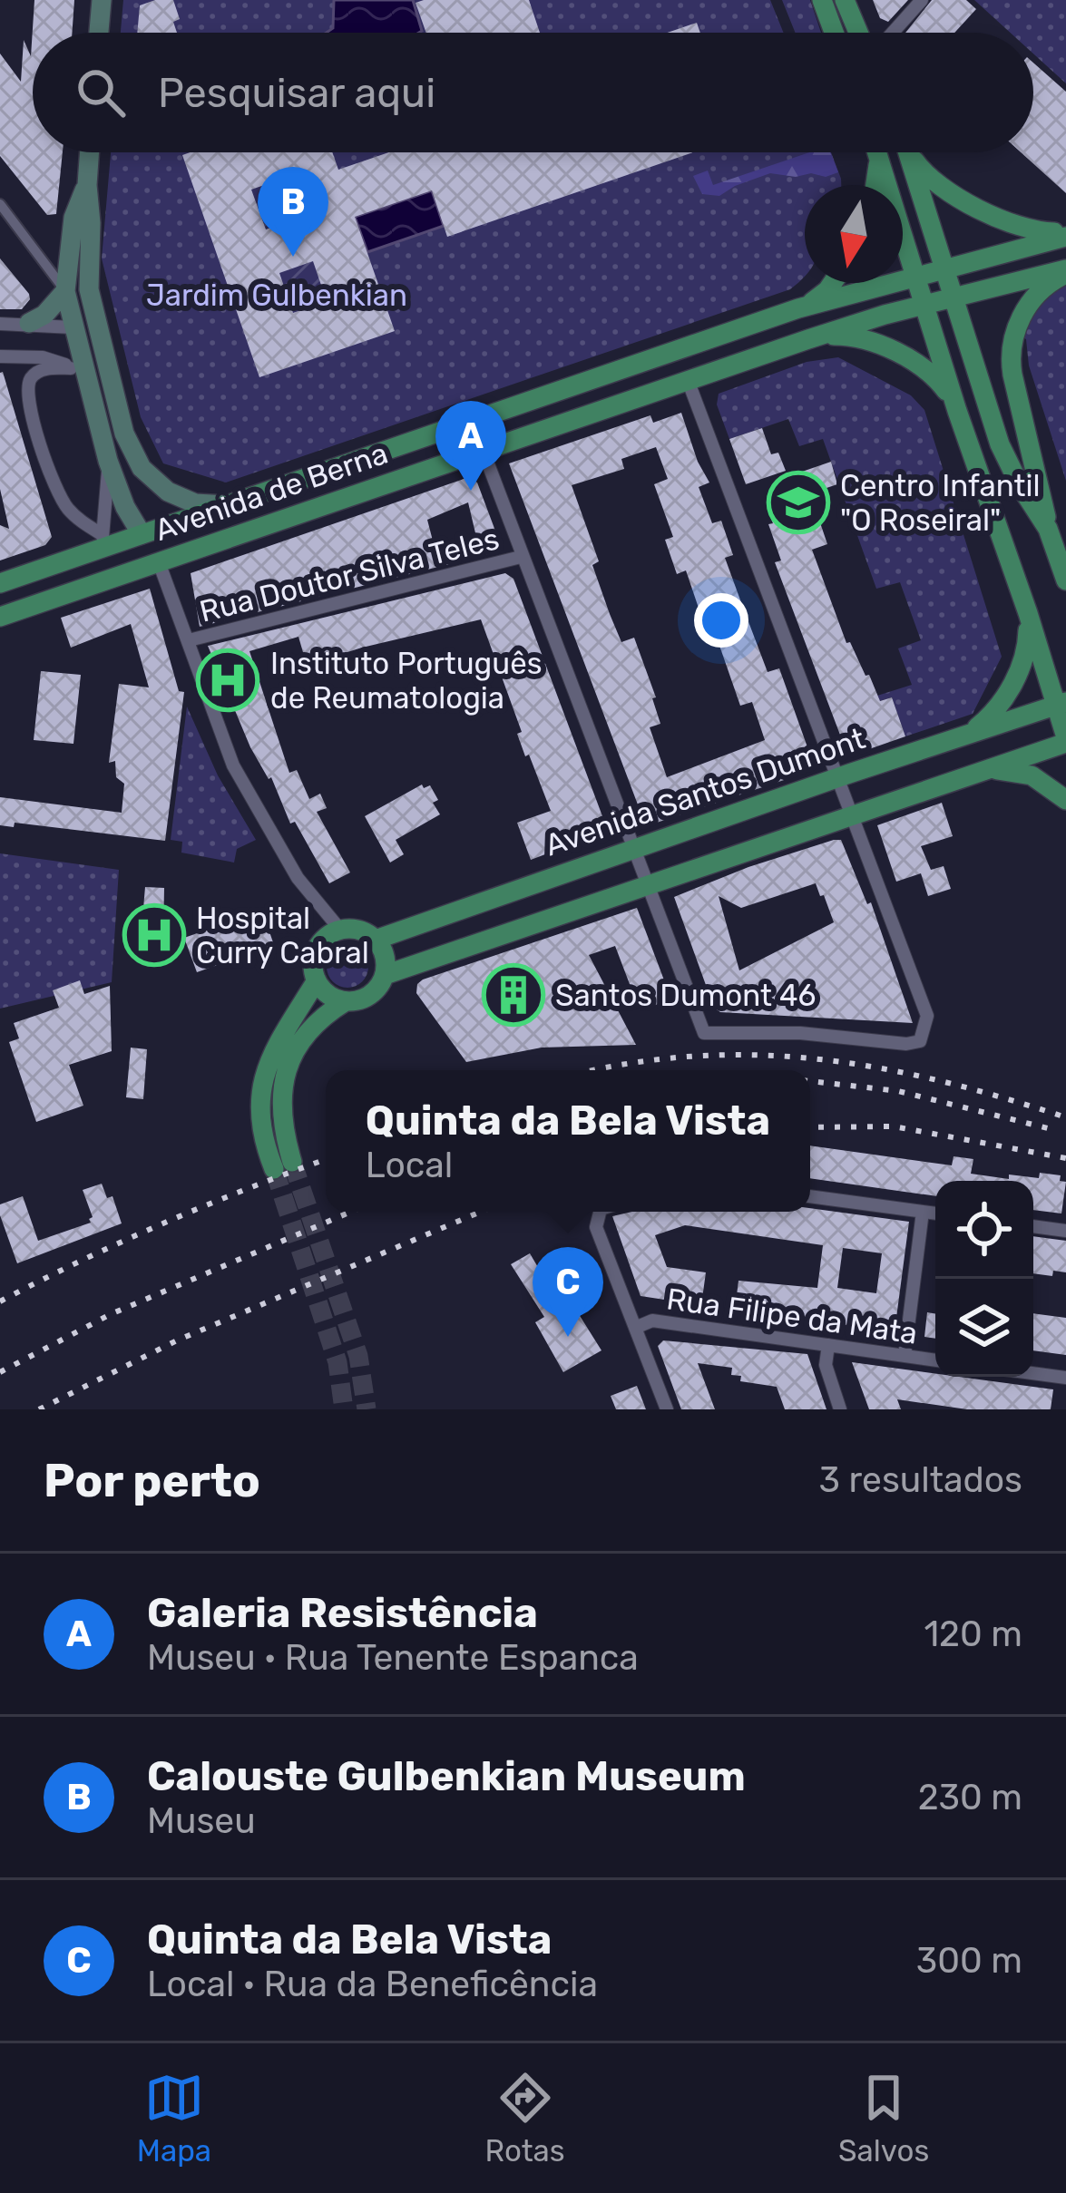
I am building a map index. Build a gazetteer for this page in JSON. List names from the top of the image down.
{
  "streets": {
    "main road": ["Avenida de Berna", "Avenida Santos Dumont"],
    "street": ["Rua Doutor Silva Teles", "Rua Filipe da Mata"]
  },
  "parks": ["Jardim Gulbenkian"],
  "places": {
    "school or university": ["Centro Infantil \"O Roseiral\""],
    "hospital": ["Instituto Português de Reumatologia", "Hospital Curry Cabral"],
    "building": ["Santos Dumont 46"]
  },
  "north": "bottom",
  "page": {
    "search": "Pesquisar aqui",
    "pins": ["B", "A", "C"],
    "popup": ["Quinta da Bela Vista", "Local"],
    "heading": ["Por perto", "3 resultados"],
    "list": [
      {
        "mark": "A",
        "name": "Galeria Resistência",
        "note": "Museu · Rua Tenente Espanca",
        "value": "120 m"
      },
      {
        "mark": "B",
        "name": "Calouste Gulbenkian Museum",
        "note": "Museu",
        "value": "230 m"
      },
      {
        "mark": "C",
        "name": "Quinta da Bela Vista",
        "note": "Local · Rua da Beneficência",
        "value": "300 m"
      }
    ],
    "nav": ["Mapa", "Rotas", "Salvos"]
  }
}
